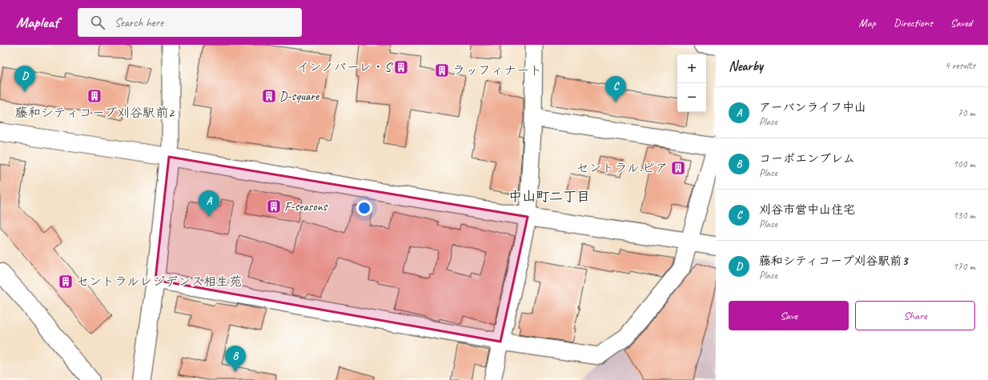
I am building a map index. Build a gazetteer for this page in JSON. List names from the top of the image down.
{
  "districts": ["中山町二丁目"],
  "places": {
    "building": [
      "インノバーレ・S",
      "ラッフィナート",
      "藤和シティコープ刈谷駅前2",
      "D-square",
      "セントラル.ピア",
      "F-seasons",
      "セントラルレジデンス相生苑"
    ]
  },
  "page": {
    "header": "Mapleaf",
    "search": "Search here",
    "nav": ["Map", "Directions", "Saved"],
    "heading": ["Nearby", "4 results"],
    "map_buttons": ["+", "−"],
    "pins": [
      "D",
      "C",
      "A",
      "B"
    ],
    "list": [
      {
        "mark": "A",
        "name": "アーバンライフ中山",
        "note": "Place",
        "value": "70 m"
      },
      {
        "mark": "B",
        "name": "コーポエンブレム",
        "note": "Place",
        "value": "100 m"
      },
      {
        "mark": "C",
        "name": "刈谷市営中山住宅",
        "note": "Place",
        "value": "130 m"
      },
      {
        "mark": "D",
        "name": "藤和シティコープ刈谷駅前3",
        "note": "Place",
        "value": "170 m"
      }
    ],
    "buttons": ["Save", "Share"]
  }
}
